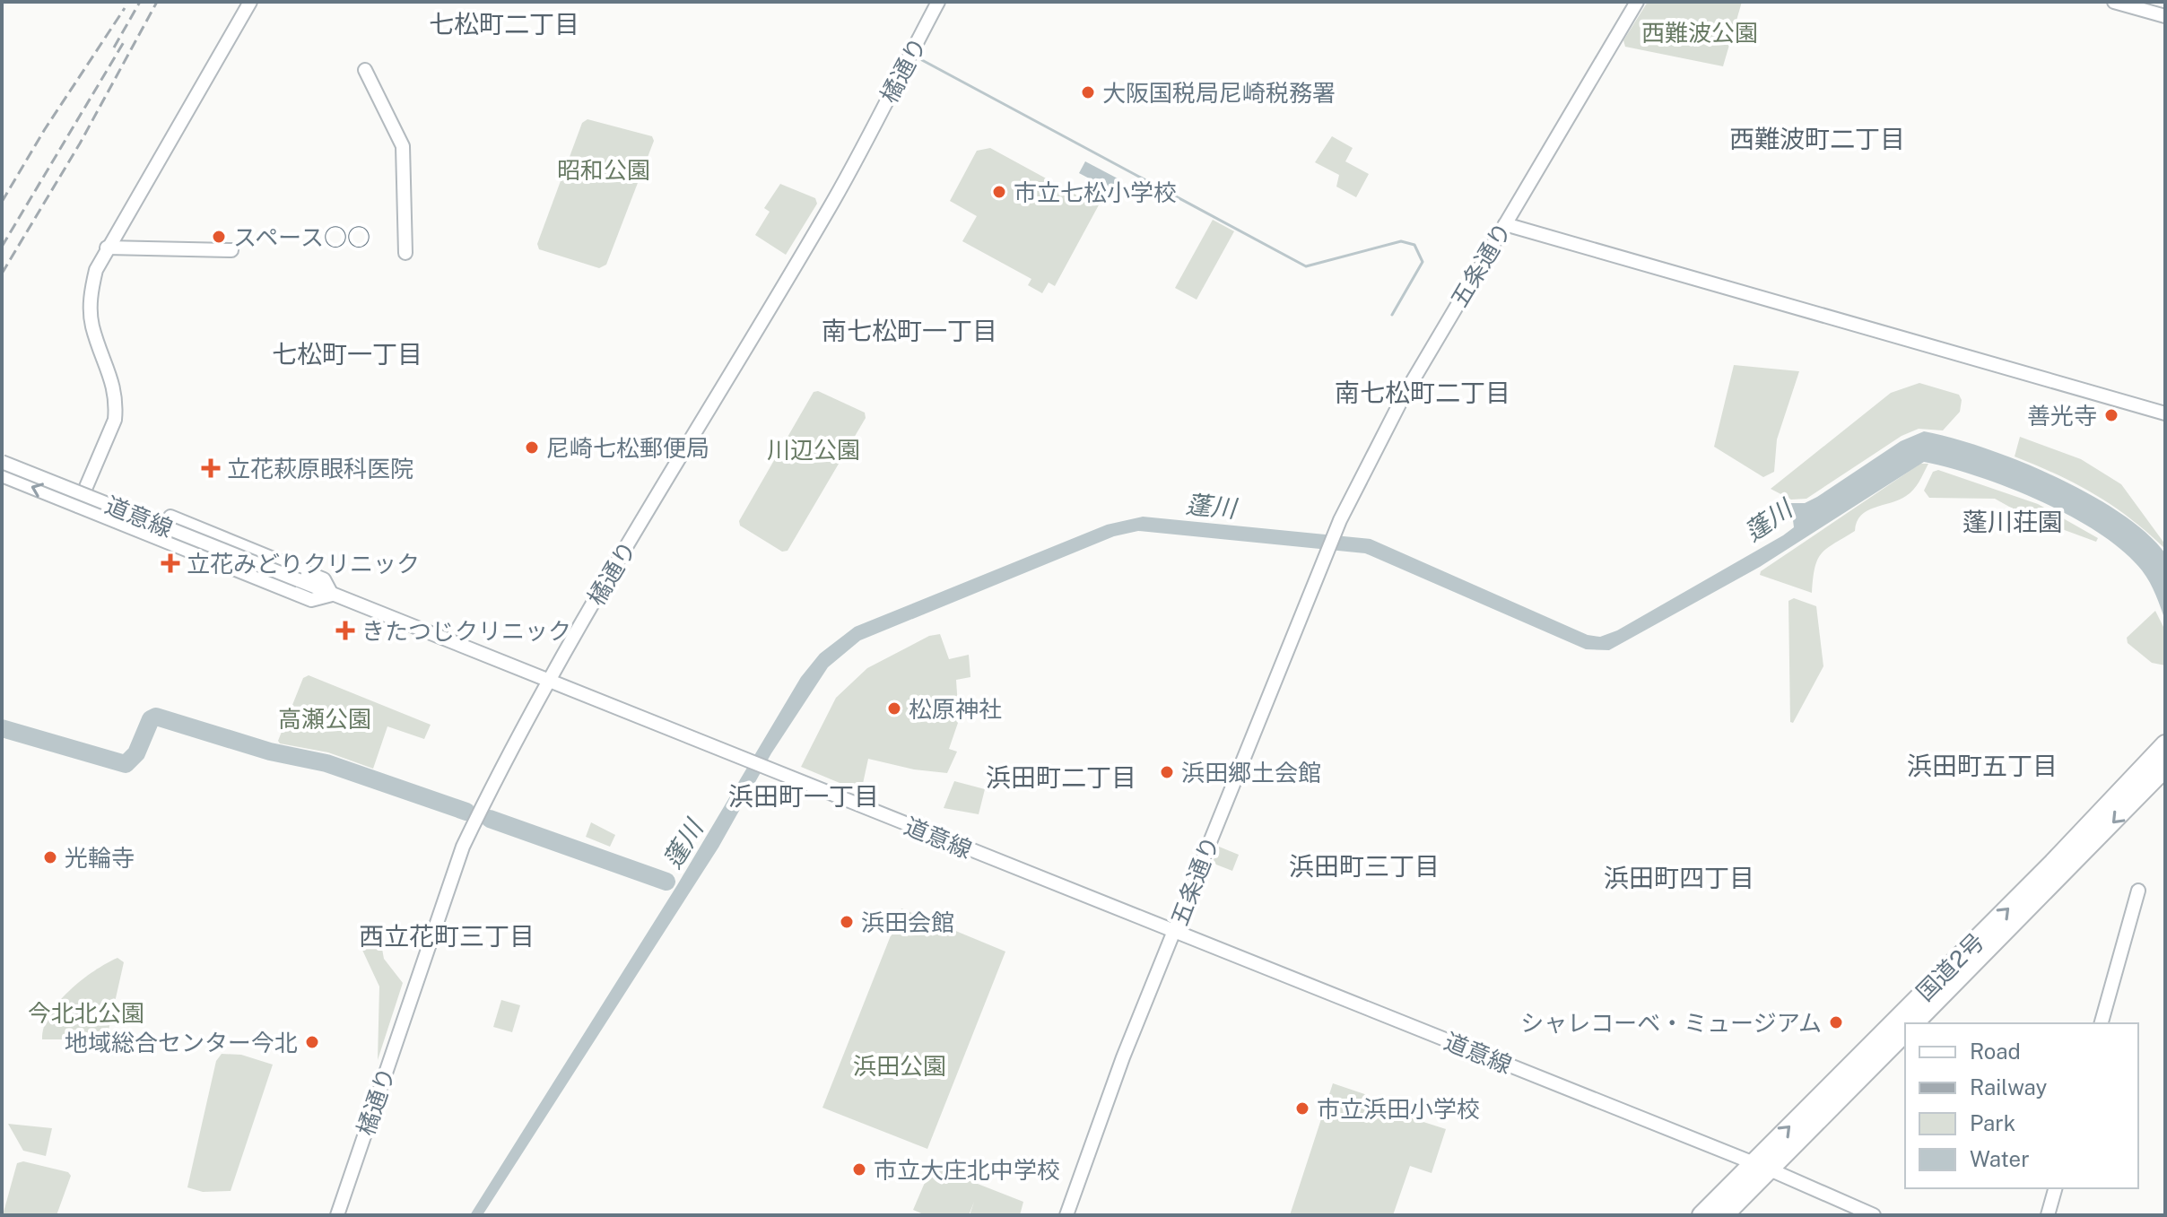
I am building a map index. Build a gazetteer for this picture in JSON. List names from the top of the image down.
{
  "streets": {
    "highway": ["国道2号"],
    "street": ["橘通り", "五条通り", "道意線"]
  },
  "crossings": [
    ["橘通り", "道意線"],
    ["五条通り", "道意線"],
    ["道意線", "国道2号"]
  ],
  "districts": [
    "七松町二丁目",
    "西難波町二丁目",
    "南七松町一丁目",
    "七松町一丁目",
    "南七松町二丁目",
    "蓬川荘園",
    "浜田町五丁目",
    "浜田町二丁目",
    "浜田町一丁目",
    "浜田町三丁目",
    "浜田町四丁目",
    "西立花町三丁目"
  ],
  "water": ["蓬川"],
  "parks": [
    "西難波公園",
    "昭和公園",
    "川辺公園",
    "高瀬公園",
    "今北北公園",
    "浜田公園"
  ],
  "places": {
    "other": [
      "大阪国税局尼崎税務署",
      "市立七松小学校",
      "スペース○○",
      "善光寺",
      "尼崎七松郵便局",
      "松原神社",
      "浜田郷土会館",
      "光輪寺",
      "浜田会館",
      "シャレコーベ・ミュージアム",
      "地域総合センター今北",
      "市立浜田小学校",
      "市立大庄北中学校"
    ],
    "health": ["立花萩原眼科医院", "立花みどりクリニック", "きたつじクリニック"]
  },
  "legend": [
    "Road",
    "Railway",
    "Park",
    "Water"
  ]
}
